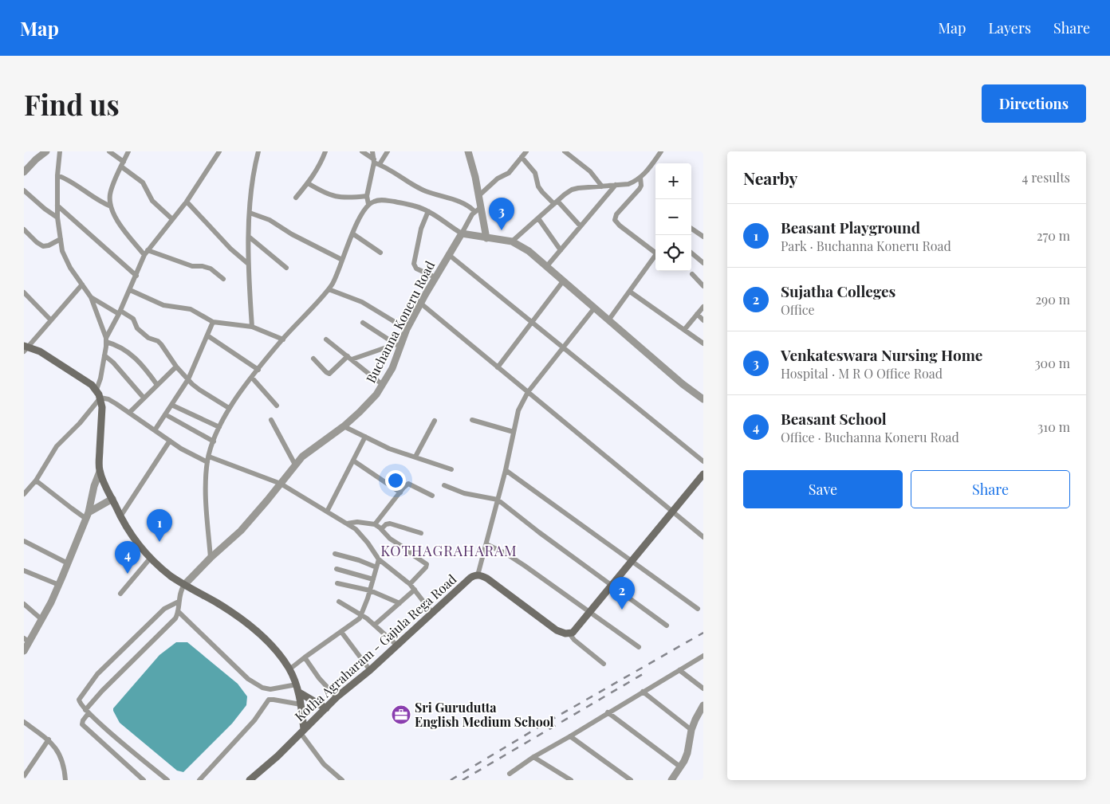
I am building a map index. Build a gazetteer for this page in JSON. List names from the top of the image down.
{
  "streets": {
    "main road": ["Kotha Agraharam - Gajula Rega Road"],
    "street": ["Buchanna Koneru Road"]
  },
  "districts": ["KOTHAGRAHARAM"],
  "places": {
    "office": ["Sri Gurudutta English Medium School"]
  },
  "page": {
    "header": "Map",
    "nav": ["Map", "Layers", "Share"],
    "buttons": [
      "Directions",
      ["Save", "Share"]
    ],
    "title": "Find us",
    "heading": ["Nearby", "4 results"],
    "map_buttons": ["+", "−"],
    "pins": [
      "3",
      "1",
      "4",
      "2"
    ],
    "list": [
      {
        "mark": "1",
        "name": "Beasant Playground",
        "note": "Park · Buchanna Koneru Road",
        "value": "270 m"
      },
      {
        "mark": "2",
        "name": "Sujatha Colleges",
        "note": "Office",
        "value": "290 m"
      },
      {
        "mark": "3",
        "name": "Venkateswara Nursing Home",
        "note": "Hospital · M R O Office Road",
        "value": "300 m"
      },
      {
        "mark": "4",
        "name": "Beasant School",
        "note": "Office · Buchanna Koneru Road",
        "value": "310 m"
      }
    ]
  }
}
